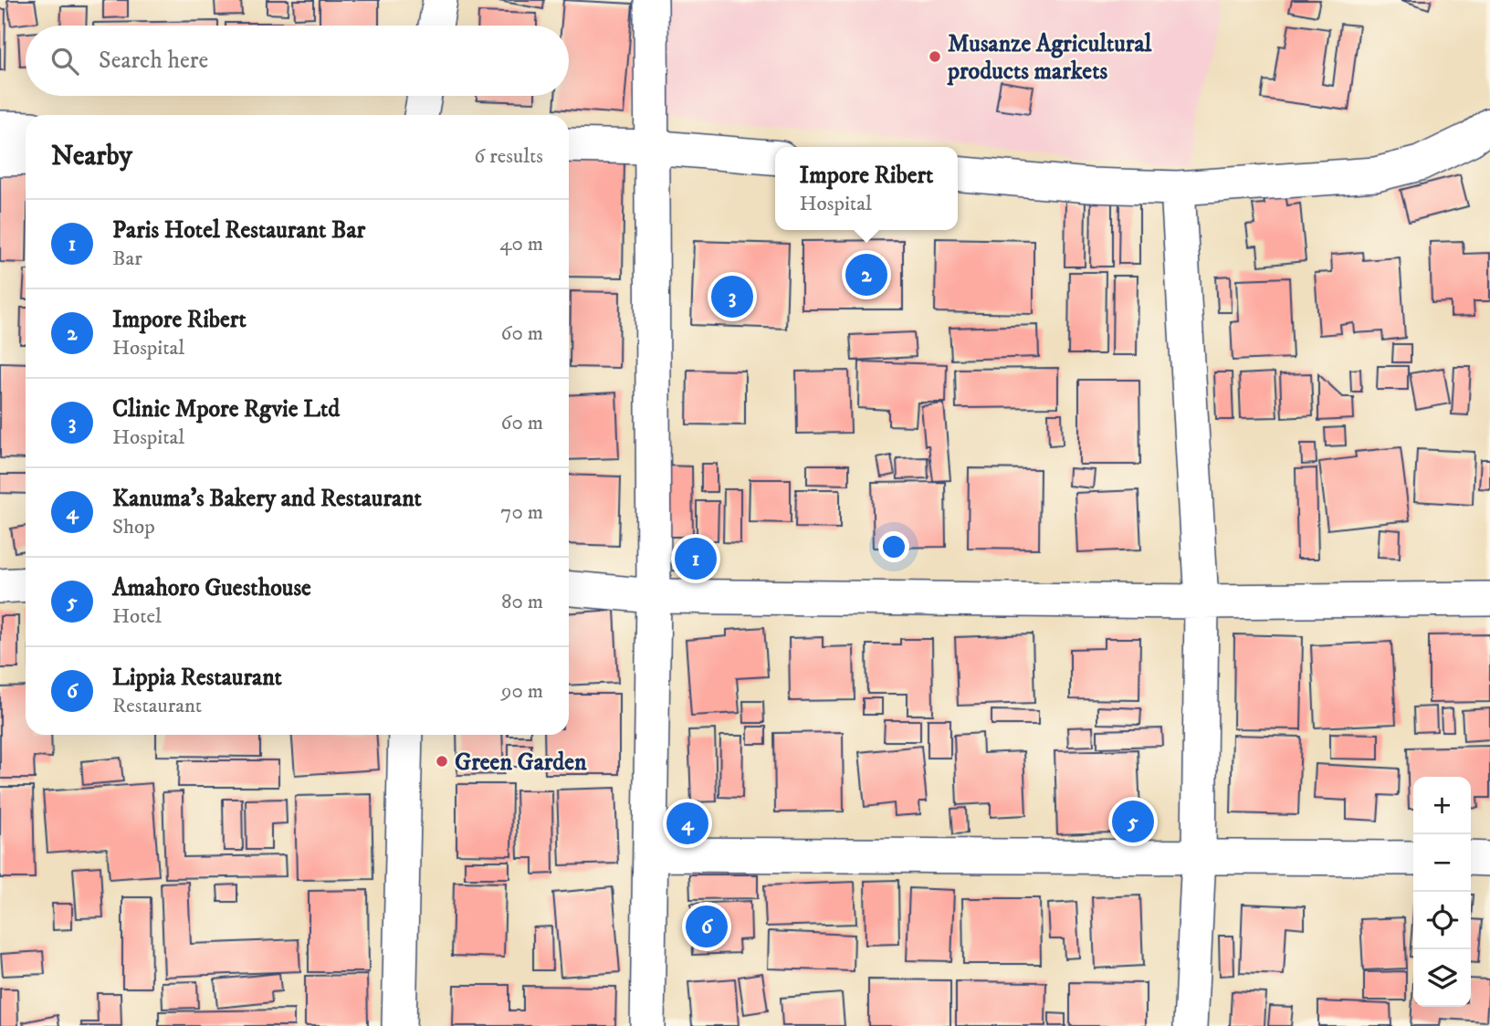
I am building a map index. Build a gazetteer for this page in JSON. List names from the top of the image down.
{
  "places": ["Musanze Agricultural products markets", "Green Garden"],
  "page": {
    "search": "Search here",
    "heading": ["Nearby", "6 results"],
    "popup": ["Impore Ribert", "Hospital"],
    "list": [
      {
        "mark": "1",
        "name": "Paris Hotel Restaurant Bar",
        "note": "Bar",
        "value": "40 m"
      },
      {
        "mark": "2",
        "name": "Impore Ribert",
        "note": "Hospital",
        "value": "60 m"
      },
      {
        "mark": "3",
        "name": "Clinic Mpore Rgvie Ltd",
        "note": "Hospital",
        "value": "60 m"
      },
      {
        "mark": "4",
        "name": "Kanuma’s Bakery and Restaurant",
        "note": "Shop",
        "value": "70 m"
      },
      {
        "mark": "5",
        "name": "Amahoro Guesthouse",
        "note": "Hotel",
        "value": "80 m"
      },
      {
        "mark": "6",
        "name": "Lippia Restaurant",
        "note": "Restaurant",
        "value": "90 m"
      }
    ],
    "pins": [
      "2",
      "3",
      "1",
      "5",
      "4",
      "6"
    ],
    "map_buttons": ["+", "−"]
  }
}
